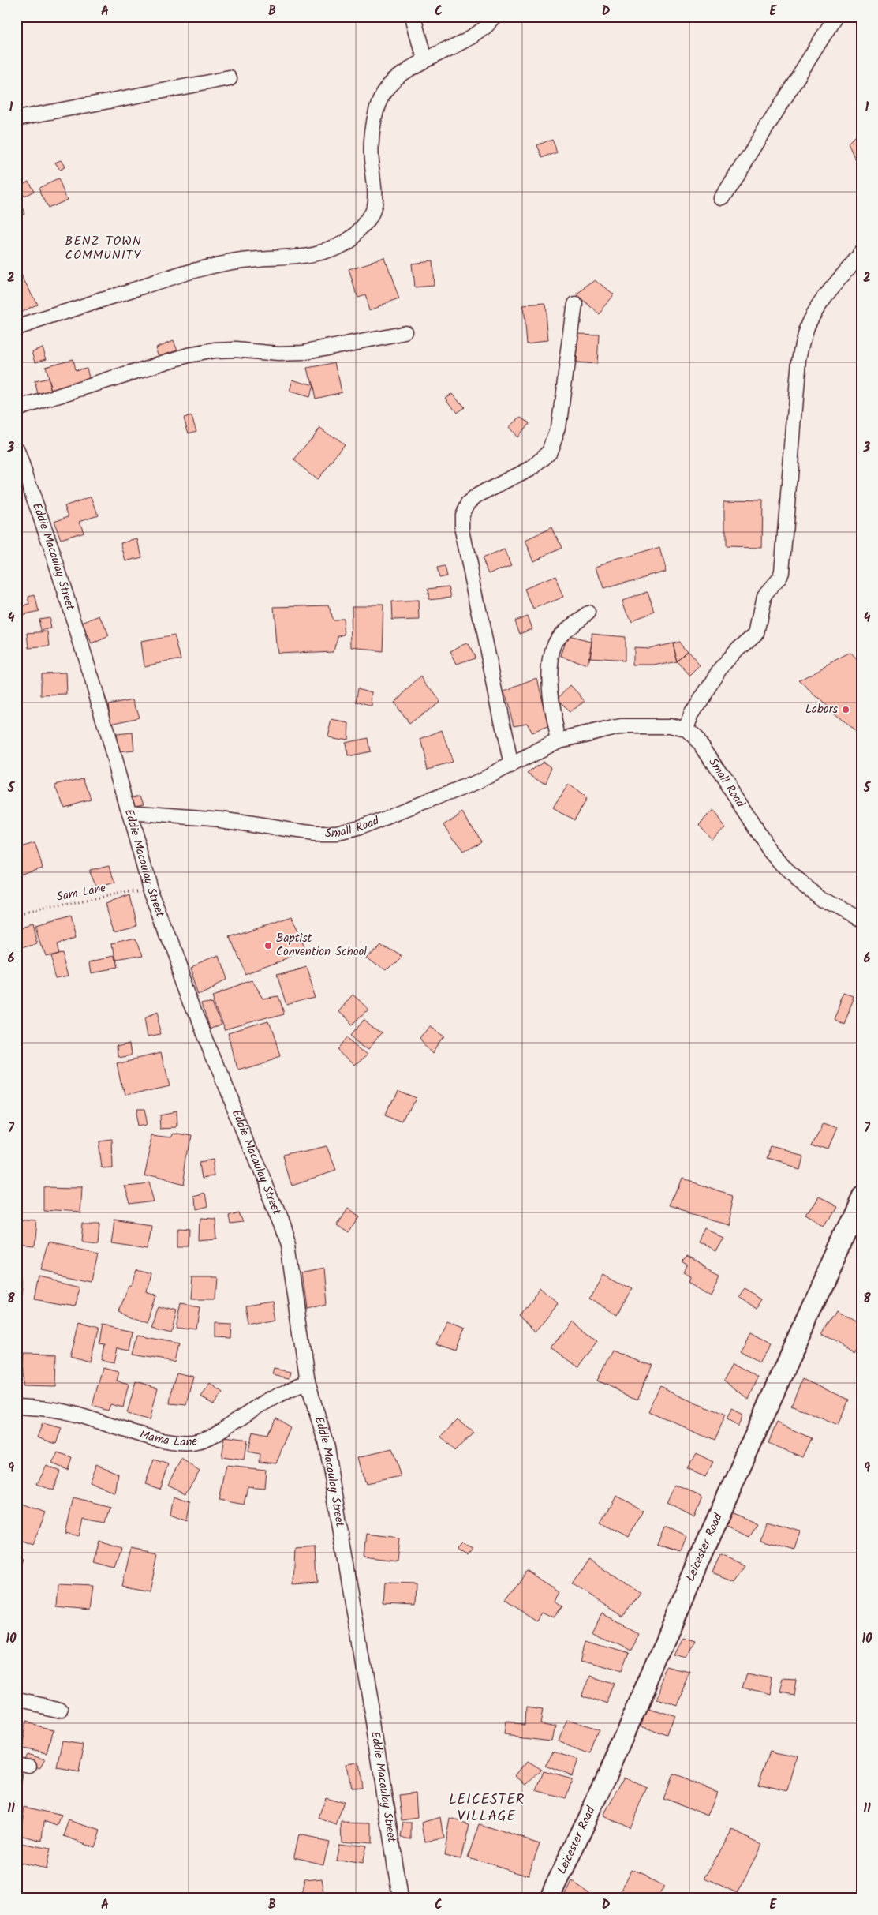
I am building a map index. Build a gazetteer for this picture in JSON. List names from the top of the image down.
{
  "streets": {
    "street": [
      "Eddie Macaulay Street",
      "Small Road",
      "Mama Lane",
      "Leicester Road"
    ],
    "path": ["Sam Lane"]
  },
  "crossings": [
    ["Eddie Macaulay Street", "Small Road"],
    ["Eddie Macaulay Street", "Sam Lane"],
    ["Eddie Macaulay Street", "Mama Lane"]
  ],
  "districts": ["BENZ TOWN COMMUNITY", "LEICESTER VILLAGE"],
  "places": ["Labors", "Baptist Convention School"],
  "grid": {
    "columns": [
      "A",
      "B",
      "C",
      "D",
      "E"
    ],
    "rows": [
      "1",
      "2",
      "3",
      "4",
      "5",
      "6",
      "7",
      "8",
      "9",
      "10",
      "11"
    ]
  }
}
